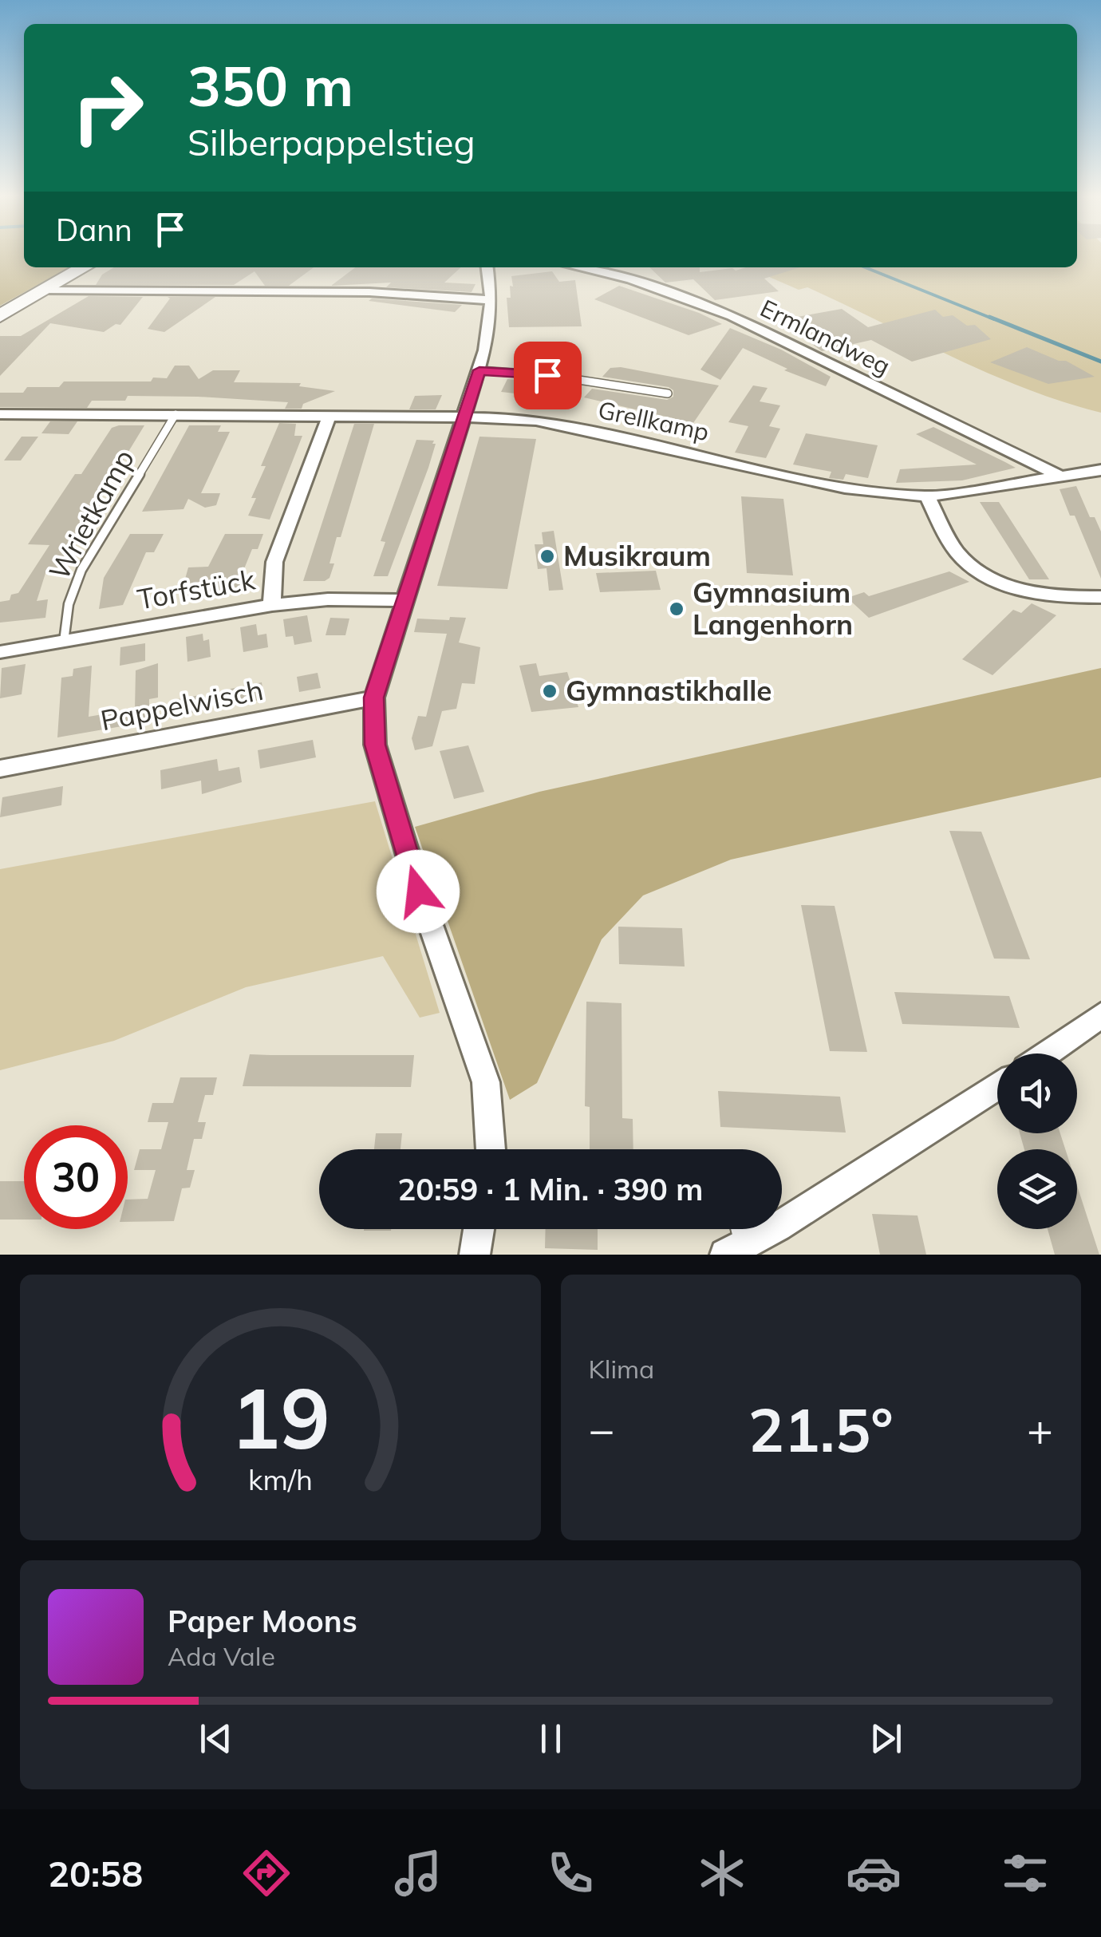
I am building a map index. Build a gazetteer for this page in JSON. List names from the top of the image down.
{
  "streets": {
    "street": [
      "Ermlandweg",
      "Grellkamp",
      "Torfstück",
      "Pappelwisch"
    ],
    "lane": ["Wrietkamp"]
  },
  "crossings": [
    ["Ermlandweg", "Grellkamp"],
    ["Grellkamp", "Wrietkamp"],
    ["Wrietkamp", "Torfstück"]
  ],
  "places": ["Musikraum", "Gymnasium Langenhorn", "Gymnastikhalle"],
  "page": {
    "turn": ["350 m", "Silberpappelstieg"],
    "then": "Dann",
    "limit": "30",
    "trip": "20:59 · 1 Min. · 390 m",
    "tile": "Klima",
    "heat": ["−", "21.5°", "+"],
    "song": ["Paper Moons", "Ada Vale"],
    "tabs": "20:58",
    "gauge": ["19", "km/h"]
  }
}
